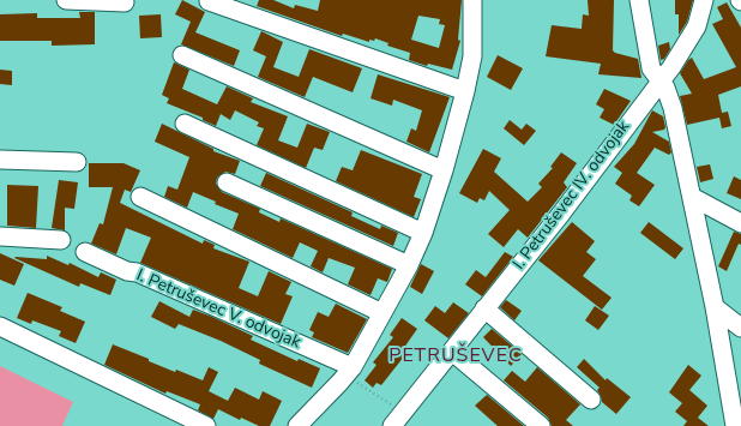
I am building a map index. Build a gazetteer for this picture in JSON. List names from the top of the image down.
{
  "streets": {
    "street": ["I. Petruševec IV. odvojak", "I. Petruševec V. odvojak"]
  },
  "districts": ["PETRUŠEVEC"]
}
